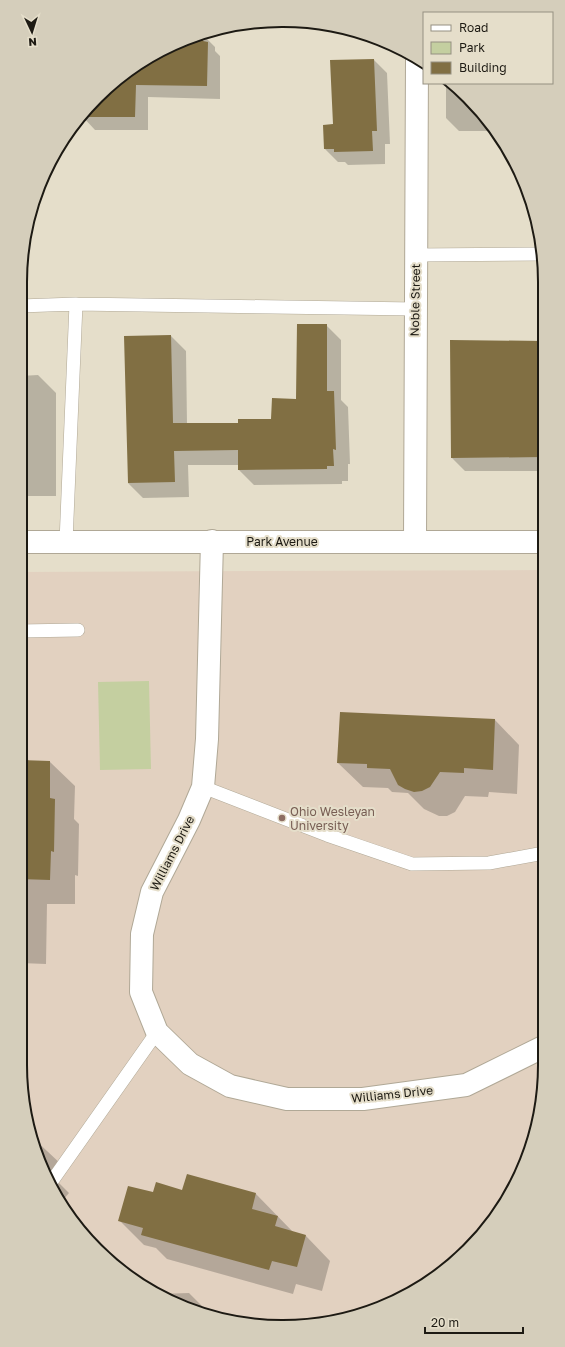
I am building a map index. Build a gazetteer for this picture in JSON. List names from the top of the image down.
{
  "streets": {
    "street": ["Noble Street", "Park Avenue", "Williams Drive"]
  },
  "crossings": [
    ["Noble Street", "Park Avenue"],
    ["Park Avenue", "Williams Drive"]
  ],
  "places": ["Ohio Wesleyan University"],
  "legend": ["Road", "Park", "Building"],
  "scale_bar": "20 m",
  "north": "bottom"
}
